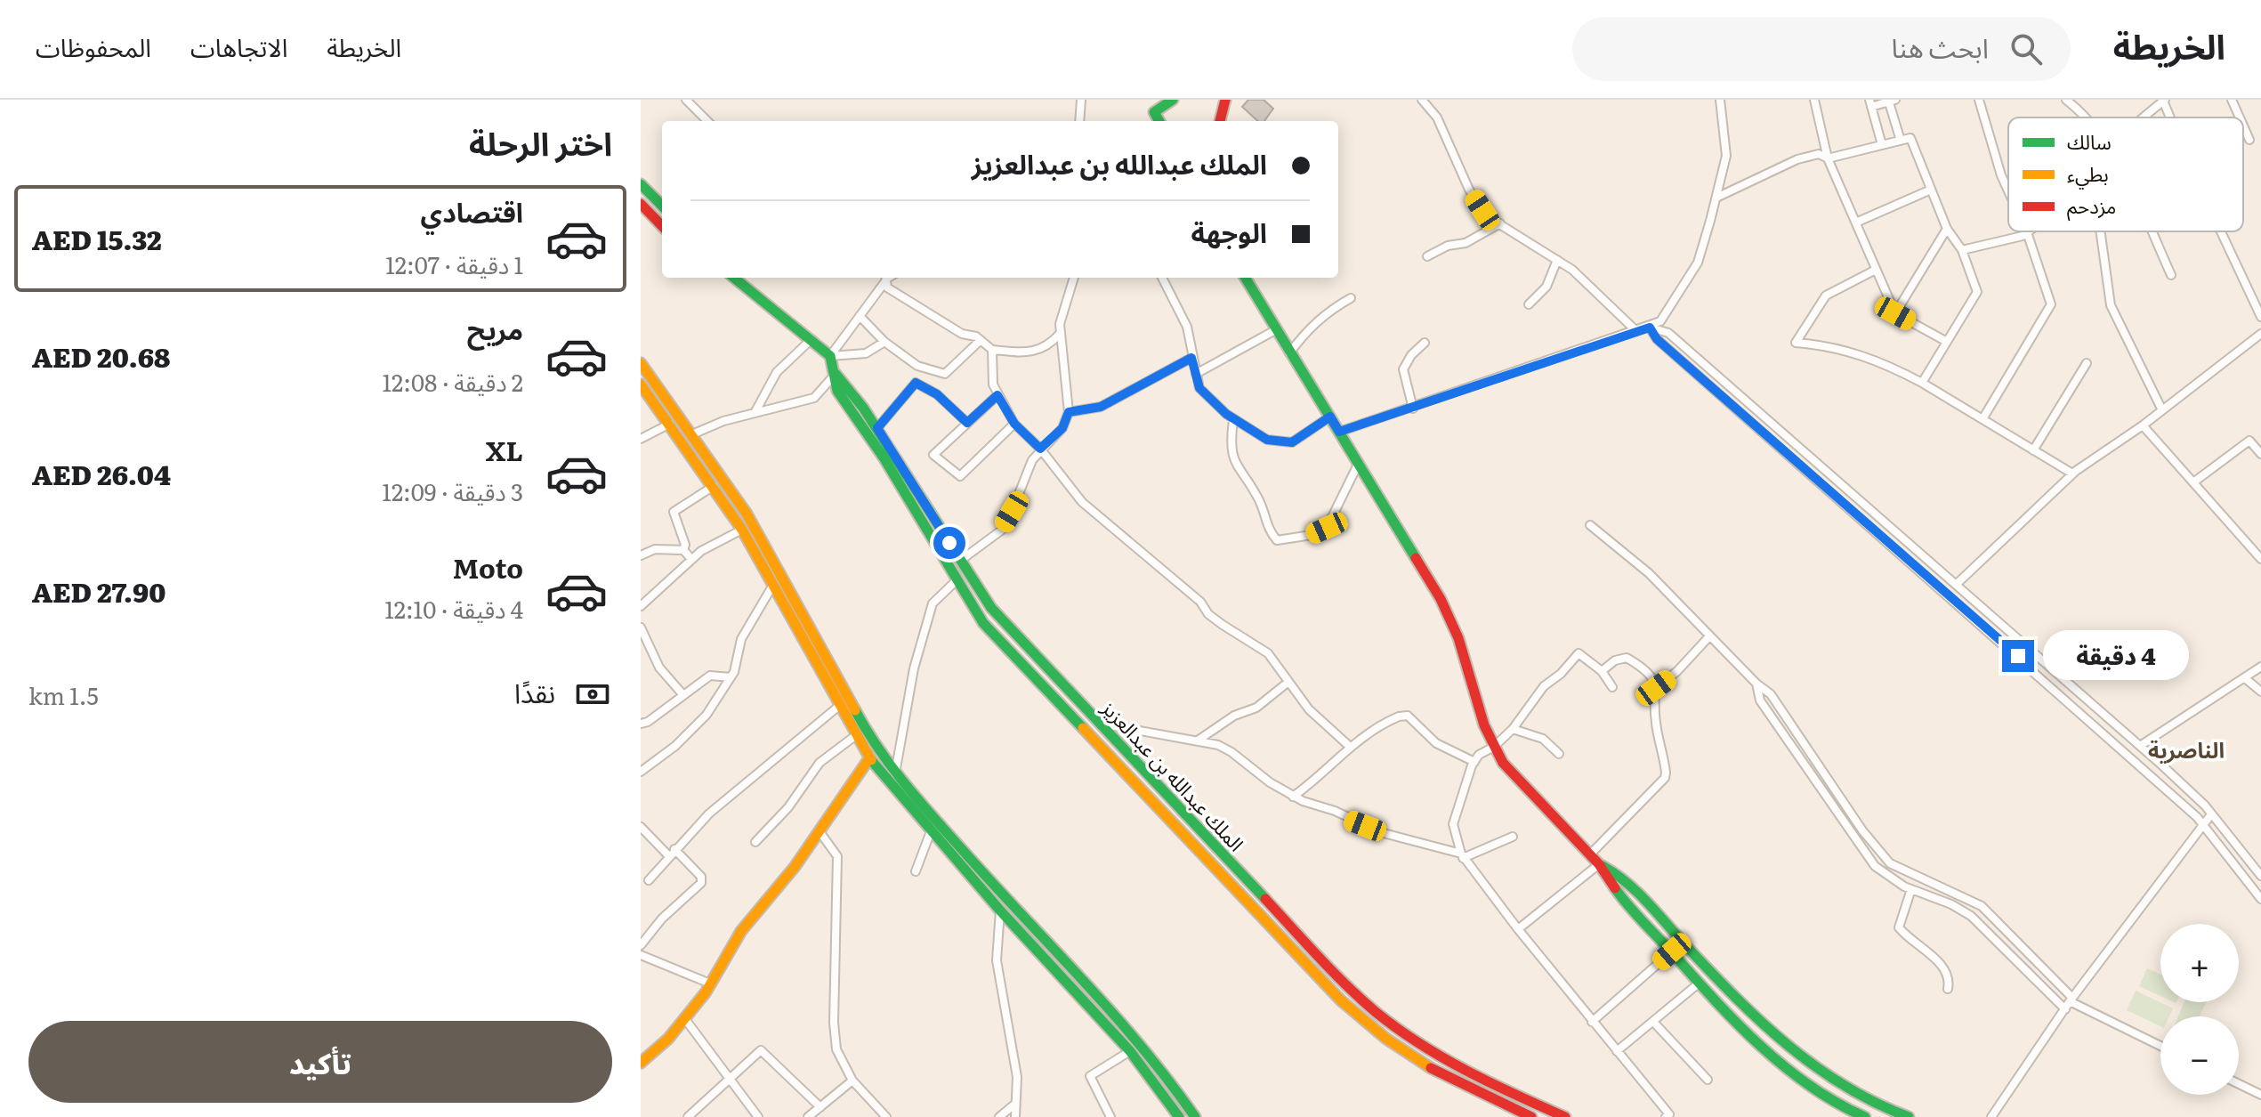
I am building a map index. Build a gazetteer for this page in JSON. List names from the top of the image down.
{
  "streets": {
    "main road": ["الملك عبدالله بن عبدالعزيز"]
  },
  "districts": ["الناصرية"],
  "legend": ["سالك", "بطيء", "مزدحم"],
  "page": {
    "header": "الخريطة",
    "search": "ابحث هنا",
    "nav": ["الخريطة", "الاتجاهات", "المحفوظات"],
    "heading": "اختر الرحلة",
    "banner": ["الملك عبدالله بن عبدالعزيز", "الوجهة"],
    "list": [
      {
        "name": "اقتصادي",
        "note": "1 دقيقة · 12:07",
        "value": "AED 15.32"
      },
      {
        "name": "مريح",
        "note": "2 دقيقة · 12:08",
        "value": "AED 20.68"
      },
      {
        "name": "XL",
        "note": "3 دقيقة · 12:09",
        "value": "AED 26.04"
      },
      {
        "name": "Moto",
        "note": "4 دقيقة · 12:10",
        "value": "AED 27.90"
      }
    ],
    "bubble": "4 دقيقة",
    "pay": ["نقدًا", "1.5 km"],
    "map_buttons": ["+", "−"],
    "buttons": "تأكيد"
  }
}
